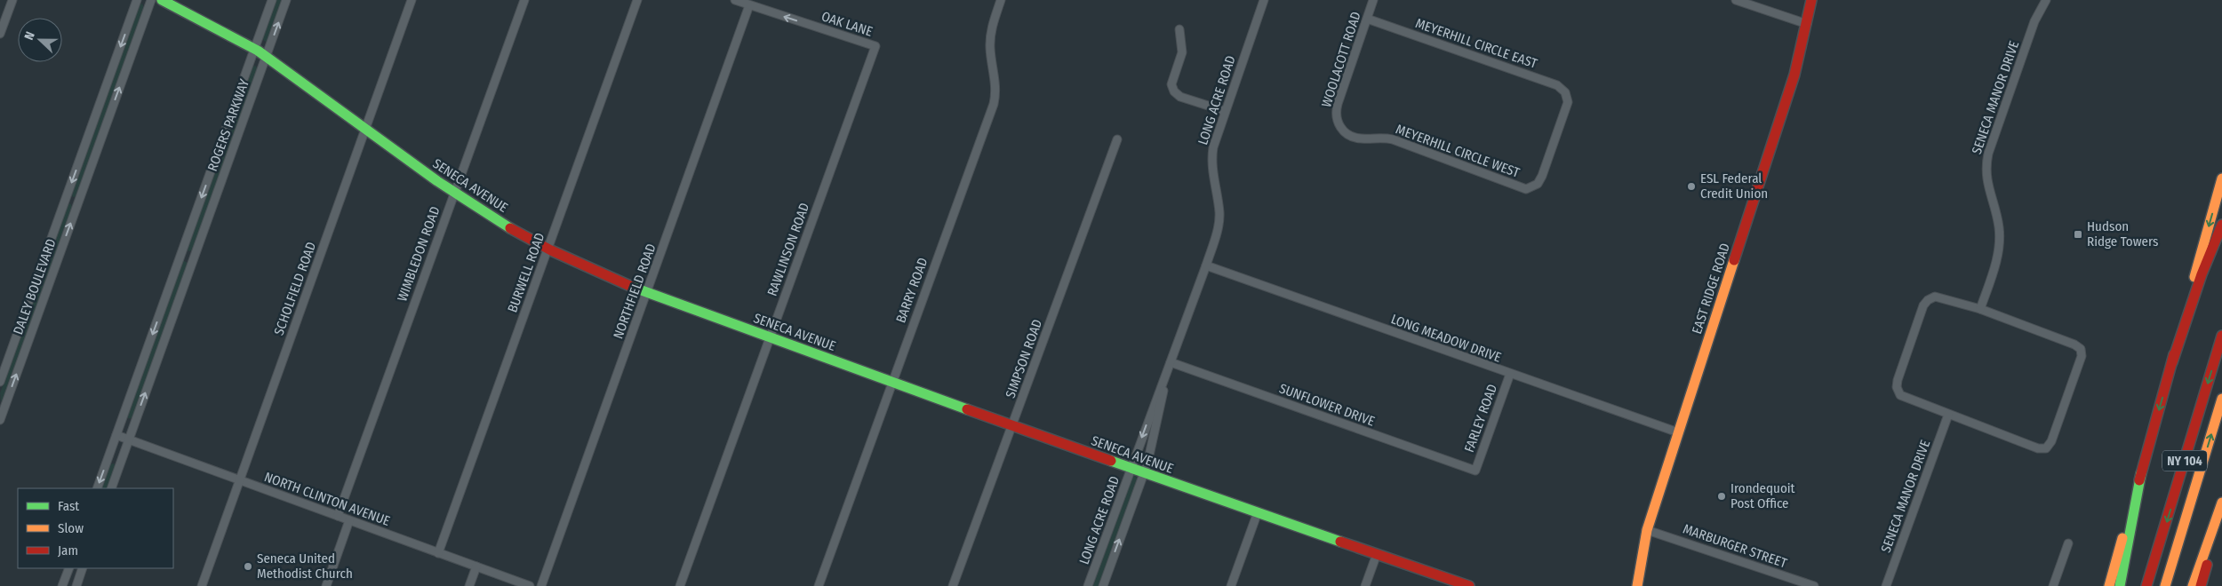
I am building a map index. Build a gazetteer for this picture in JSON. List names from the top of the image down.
{
  "streets": {
    "main road": ["SENECA AVENUE", "EAST RIDGE ROAD", "NY 104"],
    "street": [
      "OAK LANE",
      "MEYERHILL CIRCLE EAST",
      "WOOLACOTT ROAD",
      "SENECA MANOR DRIVE",
      "LONG ACRE ROAD",
      "ROGERS PARKWAY",
      "MEYERHILL CIRCLE WEST",
      "RAWLINSON ROAD",
      "WIMBLEDON ROAD",
      "BURWELL ROAD",
      "DALEY BOULEVARD",
      "SCHOLFIELD ROAD",
      "BARRY ROAD",
      "NORTHFIELD ROAD",
      "LONG MEADOW DRIVE",
      "SIMPSON ROAD",
      "SUNFLOWER DRIVE",
      "FARLEY ROAD",
      "NORTH CLINTON AVENUE",
      "MARBURGER STREET"
    ]
  },
  "crossings": [
    ["OAK LANE", "RAWLINSON ROAD"],
    ["OAK LANE", "NORTHFIELD ROAD"],
    ["MEYERHILL CIRCLE EAST", "WOOLACOTT ROAD"],
    ["MEYERHILL CIRCLE EAST", "MEYERHILL CIRCLE WEST"],
    ["WOOLACOTT ROAD", "MEYERHILL CIRCLE WEST"],
    ["LONG ACRE ROAD", "SENECA AVENUE"],
    ["LONG ACRE ROAD", "LONG MEADOW DRIVE"],
    ["LONG ACRE ROAD", "SUNFLOWER DRIVE"],
    ["ROGERS PARKWAY", "SENECA AVENUE"],
    ["ROGERS PARKWAY", "NORTH CLINTON AVENUE"],
    ["SENECA AVENUE", "RAWLINSON ROAD"],
    ["SENECA AVENUE", "WIMBLEDON ROAD"],
    ["SENECA AVENUE", "BURWELL ROAD"],
    ["SENECA AVENUE", "SCHOLFIELD ROAD"],
    ["SENECA AVENUE", "BARRY ROAD"],
    ["SENECA AVENUE", "NORTHFIELD ROAD"],
    ["SENECA AVENUE", "SIMPSON ROAD"],
    ["WIMBLEDON ROAD", "NORTH CLINTON AVENUE"],
    ["BURWELL ROAD", "NORTH CLINTON AVENUE"],
    ["SCHOLFIELD ROAD", "NORTH CLINTON AVENUE"],
    ["EAST RIDGE ROAD", "LONG MEADOW DRIVE"],
    ["EAST RIDGE ROAD", "MARBURGER STREET"],
    ["LONG MEADOW DRIVE", "FARLEY ROAD"],
    ["SUNFLOWER DRIVE", "FARLEY ROAD"]
  ],
  "one_way": ["OAK LANE"],
  "places": {
    "other": ["ESL Federal Credit Union", "Irondequoit Post Office", "Seneca United Methodist Church"],
    "transit": ["Hudson Ridge Towers"]
  },
  "legend": ["Fast", "Slow", "Jam"],
  "north": "left"
}
